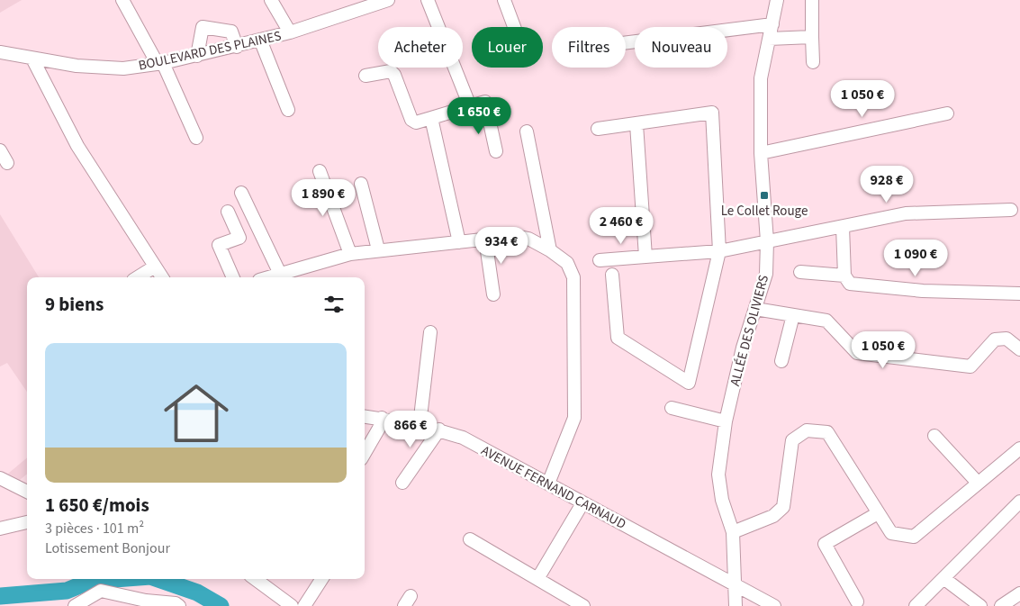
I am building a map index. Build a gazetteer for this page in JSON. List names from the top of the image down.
{
  "streets": {
    "street": ["BOULEVARD DES PLAINES", "ALLÉE DES OLIVIERS", "AVENUE FERNAND CARNAUD"]
  },
  "crossings": [
    ["ALLÉE DES OLIVIERS", "AVENUE FERNAND CARNAUD"]
  ],
  "places": {
    "transit": ["Le Collet Rouge"]
  },
  "page": {
    "chip": [
      "Acheter",
      "Louer",
      "Filtres",
      "Nouveau"
    ],
    "price": [
      "1 050 €",
      "1 650 €",
      "928 €",
      "1 890 €",
      "2 460 €",
      "934 €",
      "1 090 €",
      "1 050 €",
      "866 €"
    ],
    "heading": "9 biens",
    "list": [
      {
        "name": "1 650 €/mois",
        "note": "3 pièces · 101 m² · Lotissement Bonjour"
      }
    ]
  }
}
